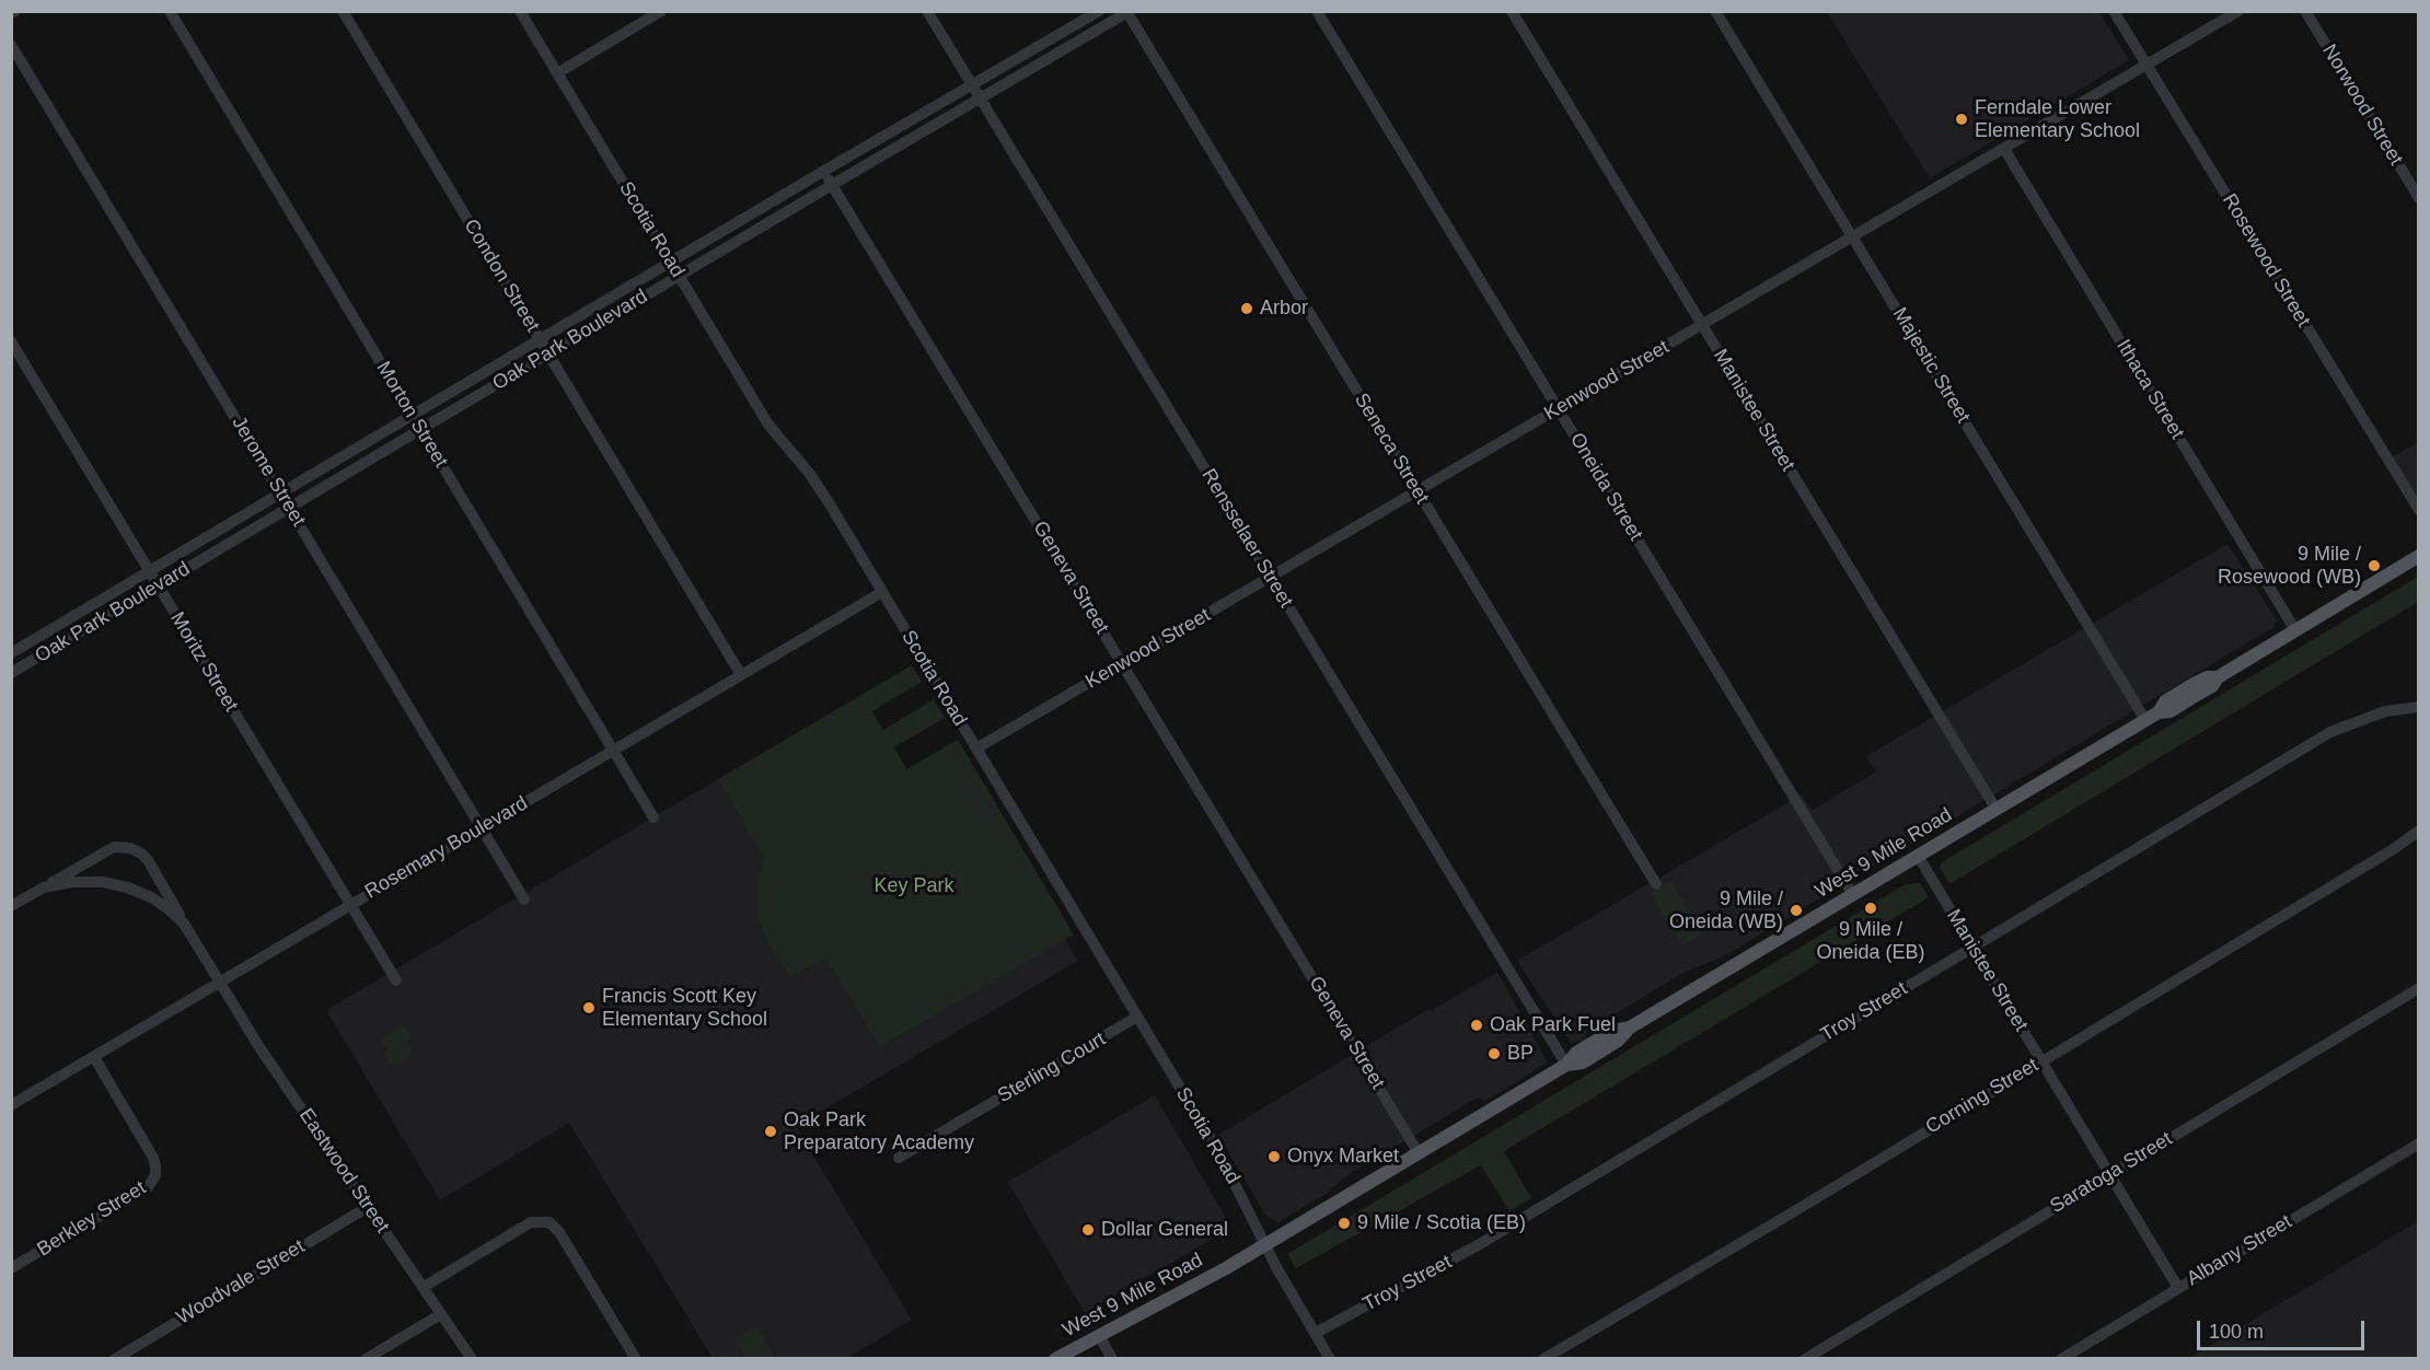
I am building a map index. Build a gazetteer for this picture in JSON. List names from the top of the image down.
{
  "streets": {
    "main road": ["West 9 Mile Road"],
    "street": [
      "Norwood Street",
      "Scotia Road",
      "Rosewood Street",
      "Condon Street",
      "Oak Park Boulevard",
      "Majestic Street",
      "Kenwood Street",
      "Ithaca Street",
      "Manistee Street",
      "Morton Street",
      "Seneca Street",
      "Jerome Street",
      "Oneida Street",
      "Rensselaer Street",
      "Geneva Street",
      "Moritz Street",
      "Rosemary Boulevard",
      "Troy Street",
      "Sterling Court",
      "Corning Street",
      "Eastwood Street",
      "Saratoga Street",
      "Berkley Street",
      "Albany Street",
      "Woodvale Street"
    ]
  },
  "crossings": [
    ["Scotia Road", "Oak Park Boulevard"],
    ["Scotia Road", "Kenwood Street"],
    ["Scotia Road", "Rosemary Boulevard"],
    ["Scotia Road", "West 9 Mile Road"],
    ["Scotia Road", "Troy Street"],
    ["Scotia Road", "Sterling Court"],
    ["Rosewood Street", "Kenwood Street"],
    ["Condon Street", "Oak Park Boulevard"],
    ["Condon Street", "Rosemary Boulevard"],
    ["Oak Park Boulevard", "Morton Street"],
    ["Oak Park Boulevard", "Seneca Street"],
    ["Oak Park Boulevard", "Jerome Street"],
    ["Oak Park Boulevard", "Rensselaer Street"],
    ["Oak Park Boulevard", "Geneva Street"],
    ["Oak Park Boulevard", "Moritz Street"],
    ["Majestic Street", "Kenwood Street"],
    ["Majestic Street", "West 9 Mile Road"],
    ["Kenwood Street", "Ithaca Street"],
    ["Kenwood Street", "Manistee Street"],
    ["Kenwood Street", "Seneca Street"],
    ["Kenwood Street", "Oneida Street"],
    ["Kenwood Street", "Rensselaer Street"],
    ["Kenwood Street", "Geneva Street"],
    ["Ithaca Street", "West 9 Mile Road"],
    ["Manistee Street", "West 9 Mile Road"],
    ["Manistee Street", "Troy Street"],
    ["Manistee Street", "Corning Street"],
    ["Manistee Street", "Saratoga Street"],
    ["Manistee Street", "Albany Street"],
    ["Morton Street", "Rosemary Boulevard"],
    ["Jerome Street", "Rosemary Boulevard"],
    ["Oneida Street", "West 9 Mile Road"],
    ["Rensselaer Street", "West 9 Mile Road"],
    ["Geneva Street", "West 9 Mile Road"],
    ["Moritz Street", "Rosemary Boulevard"],
    ["Rosemary Boulevard", "Eastwood Street"],
    ["Rosemary Boulevard", "Berkley Street"],
    ["Eastwood Street", "Woodvale Street"]
  ],
  "parks": ["Key Park"],
  "places": [
    "Ferndale Lower Elementary School",
    "Arbor",
    "9 Mile / Rosewood (WB)",
    "9 Mile / Oneida (EB)",
    "9 Mile / Oneida (WB)",
    "Francis Scott Key Elementary School",
    "Oak Park Fuel",
    "BP",
    "Oak Park Preparatory Academy",
    "Onyx Market",
    "9 Mile / Scotia (EB)",
    "Dollar General"
  ],
  "scale_bar": "100 m"
}
